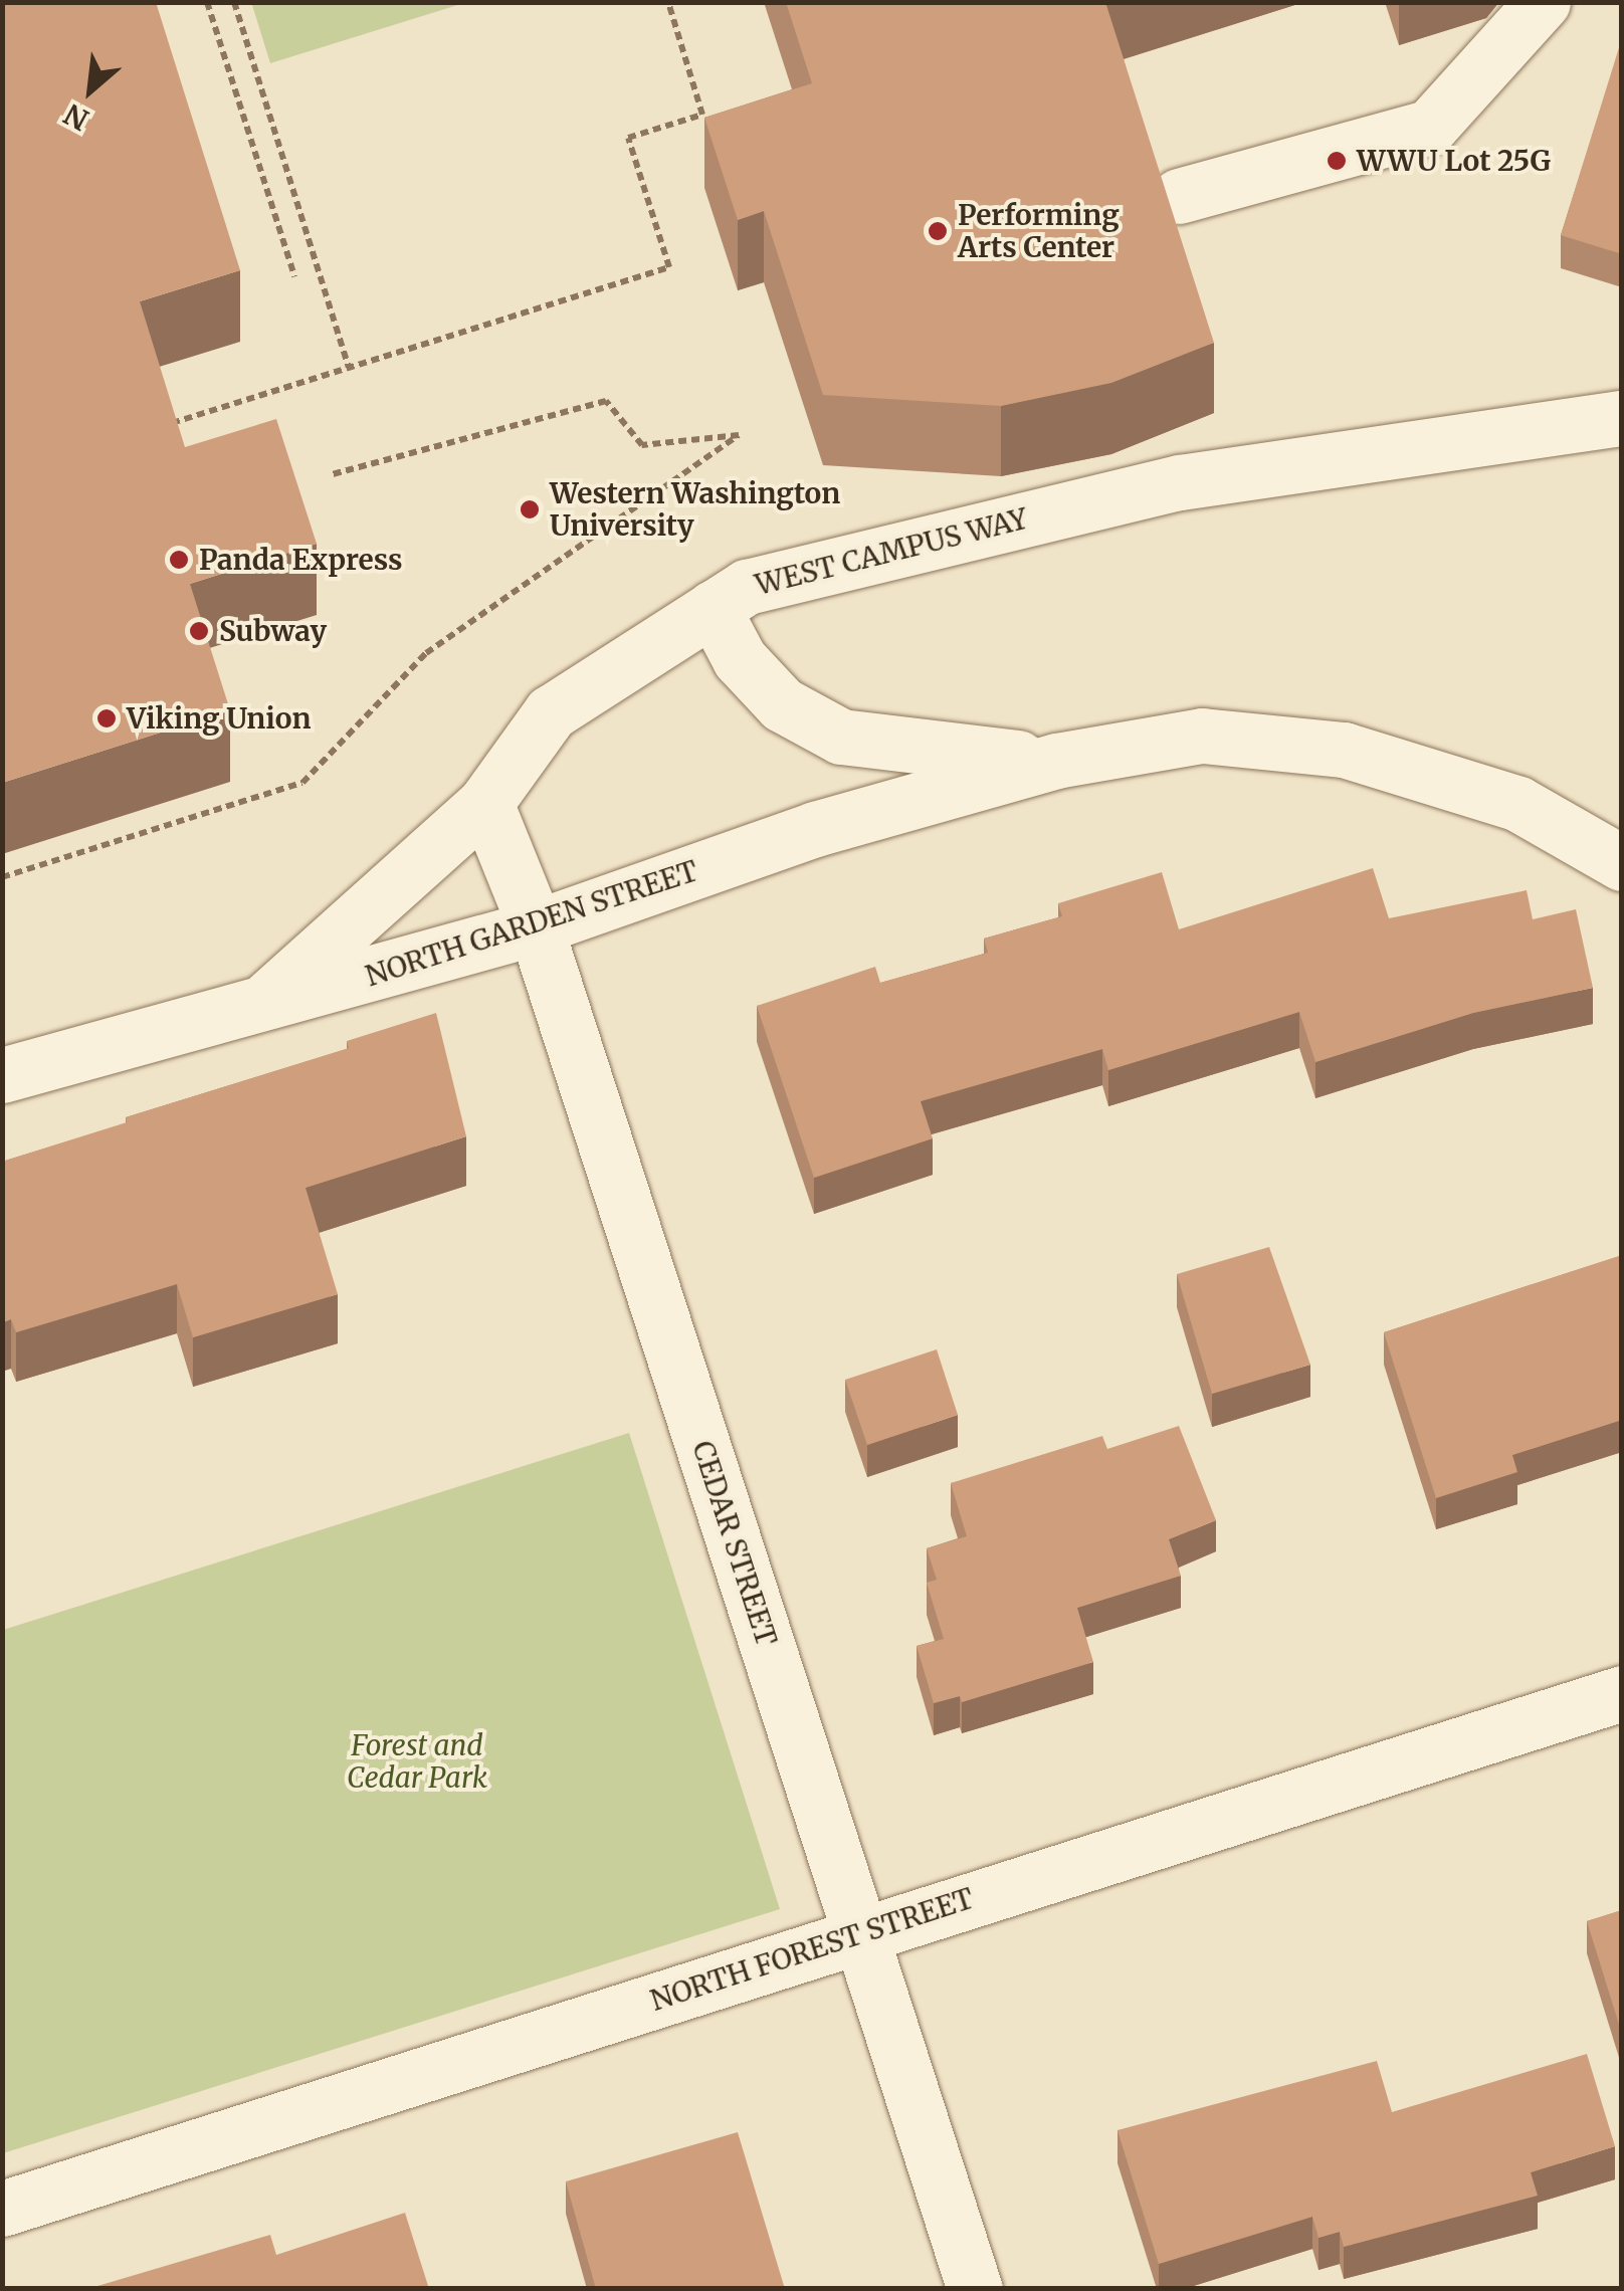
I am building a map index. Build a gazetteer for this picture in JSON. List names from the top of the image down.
{
  "streets": {
    "street": [
      "WEST CAMPUS WAY",
      "NORTH GARDEN STREET",
      "CEDAR STREET",
      "NORTH FOREST STREET"
    ]
  },
  "crossings": [
    ["WEST CAMPUS WAY", "NORTH GARDEN STREET"],
    ["WEST CAMPUS WAY", "CEDAR STREET"],
    ["NORTH GARDEN STREET", "CEDAR STREET"],
    ["CEDAR STREET", "NORTH FOREST STREET"]
  ],
  "parks": ["Forest and Cedar Park"],
  "places": [
    "WWU Lot 25G",
    "Performing Arts Center",
    "Western Washington University",
    "Panda Express",
    "Subway",
    "Viking Union"
  ],
  "north": "bottom left"
}
